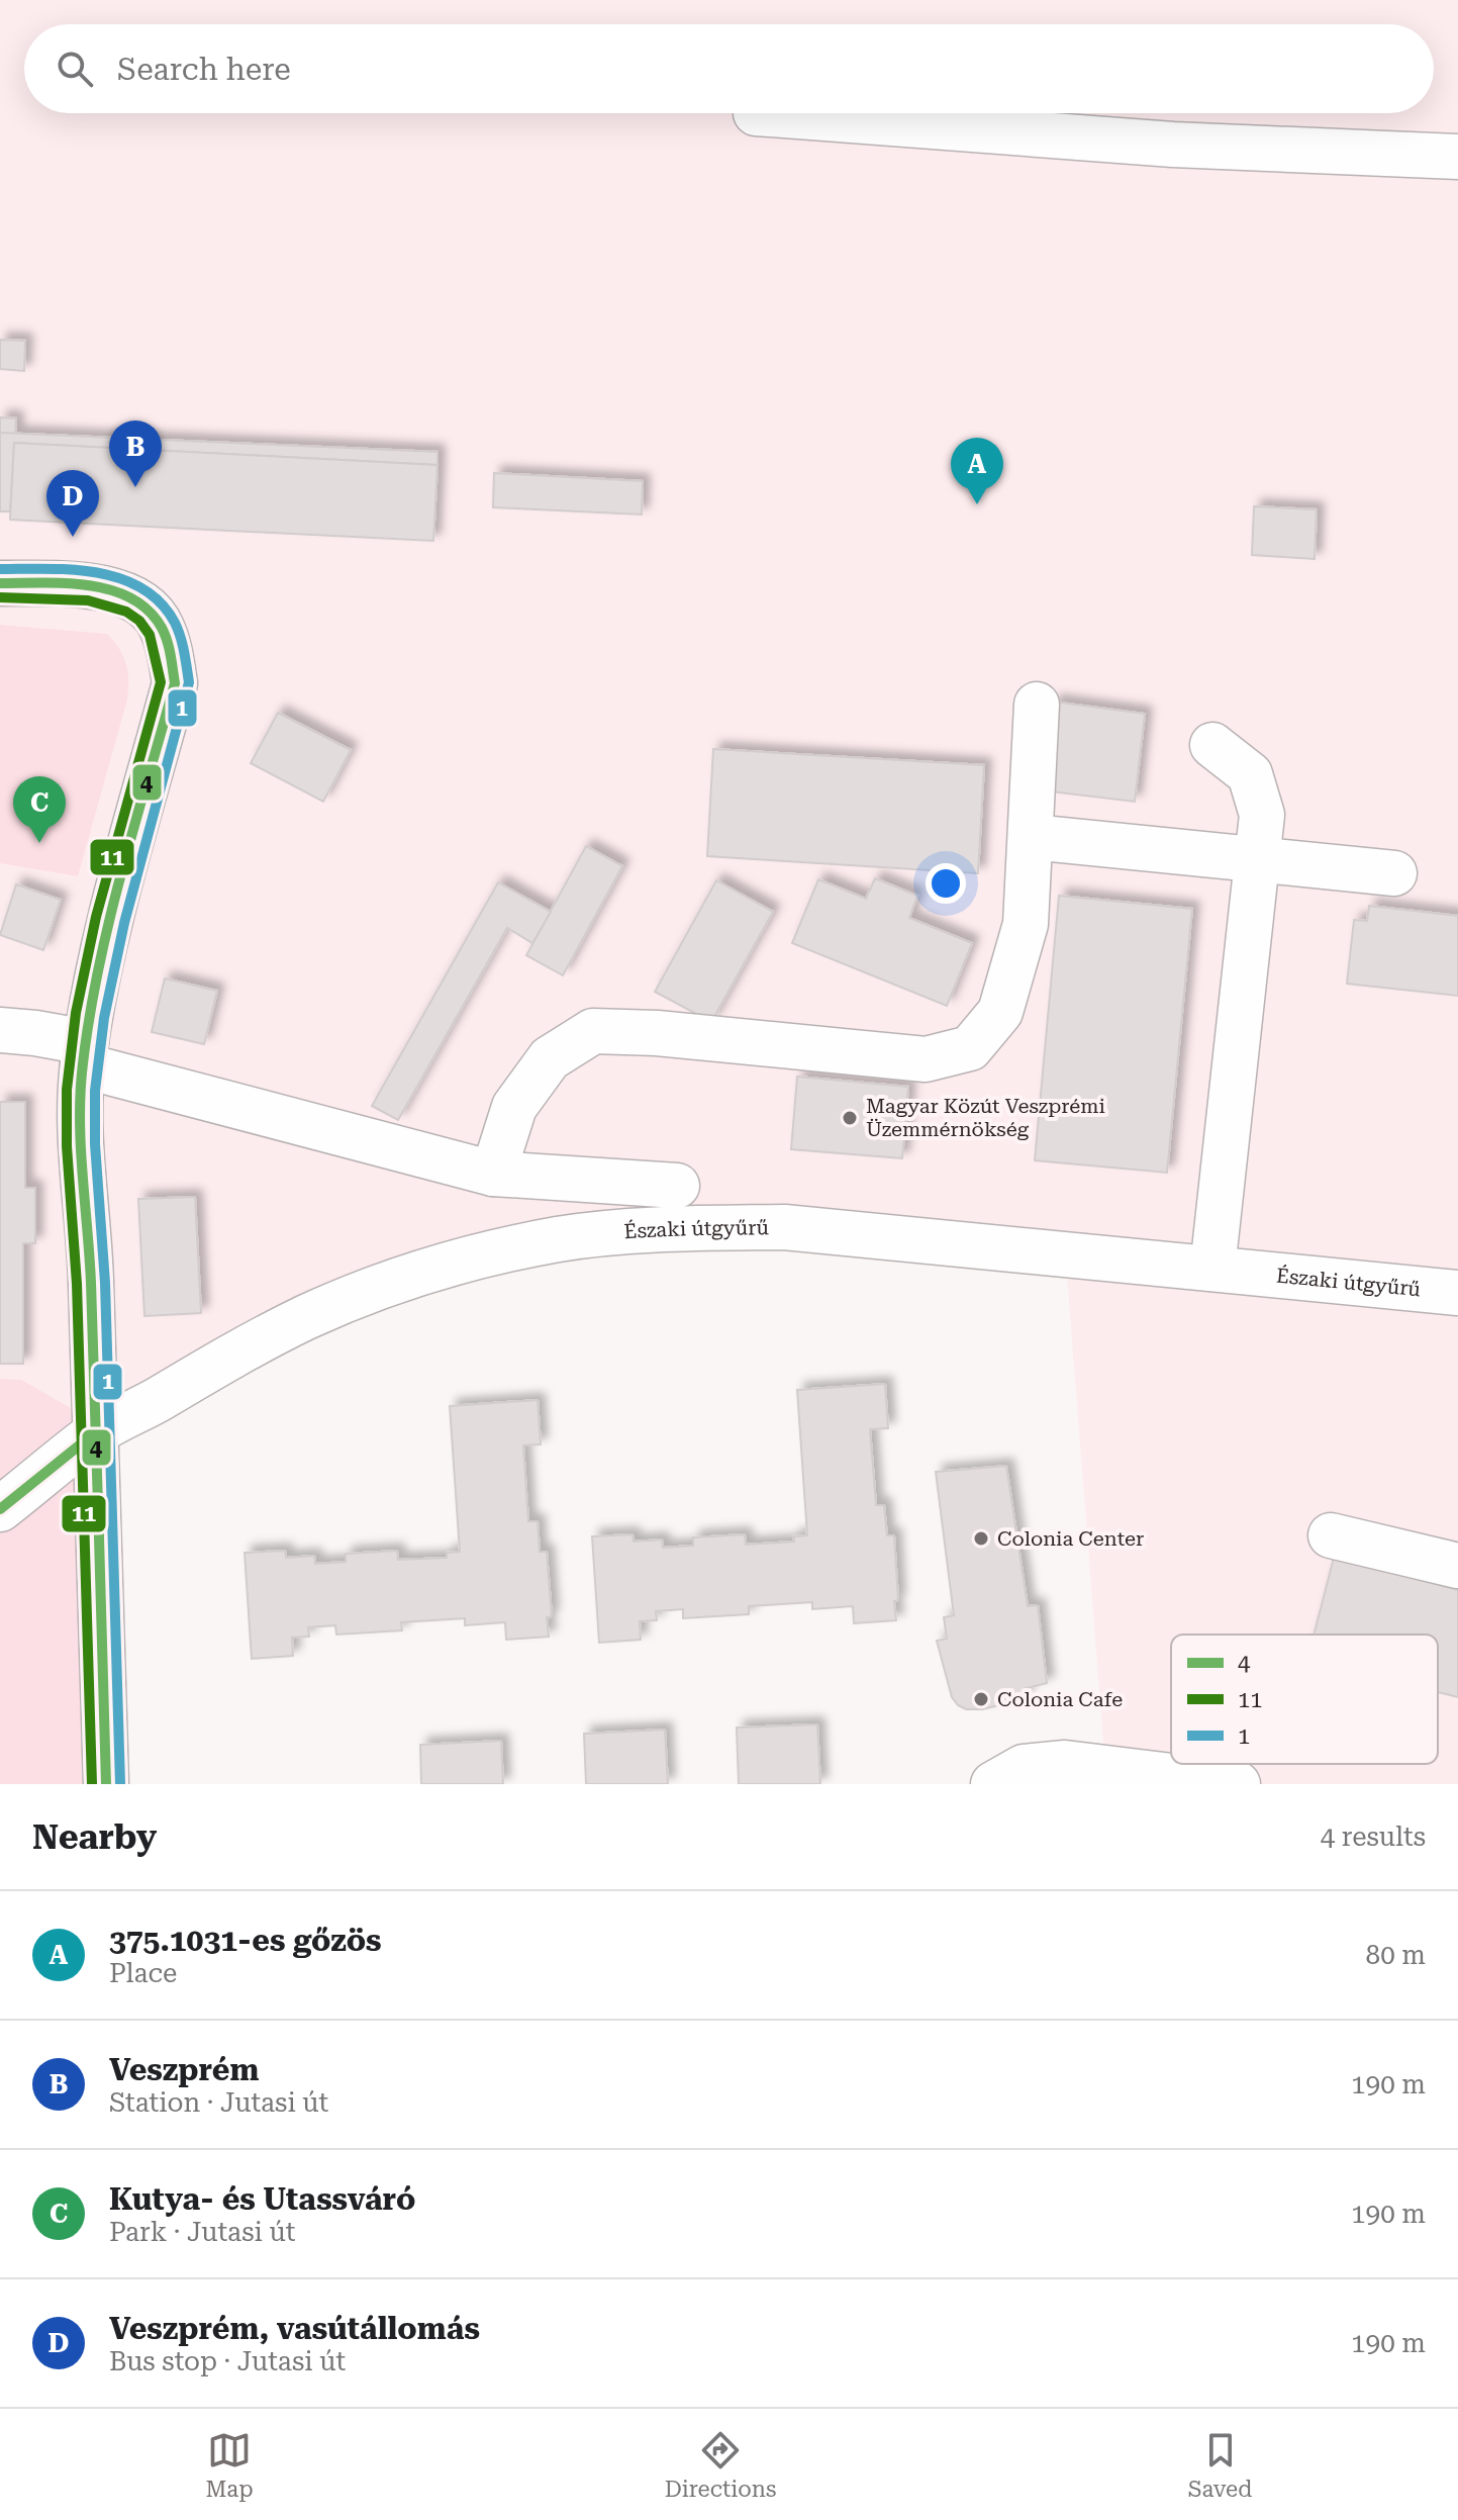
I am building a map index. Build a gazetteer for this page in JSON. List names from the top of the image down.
{
  "streets": {
    "street": ["Északi útgyűrű"]
  },
  "places": ["Magyar Közút Veszprémi Üzemmérnökség", "Colonia Center", "Colonia Cafe"],
  "lines": ["transit line 1", "transit line 4", "transit line 11"],
  "legend": ["4", "11", "1"],
  "page": {
    "search": "Search here",
    "pins": [
      "B",
      "A",
      "D",
      "C"
    ],
    "heading": ["Nearby", "4 results"],
    "list": [
      {
        "mark": "A",
        "name": "375.1031-es gőzös",
        "note": "Place",
        "value": "80 m"
      },
      {
        "mark": "B",
        "name": "Veszprém",
        "note": "Station · Jutasi út",
        "value": "190 m"
      },
      {
        "mark": "C",
        "name": "Kutya- és Utassváró",
        "note": "Park · Jutasi út",
        "value": "190 m"
      },
      {
        "mark": "D",
        "name": "Veszprém, vasútállomás",
        "note": "Bus stop · Jutasi út",
        "value": "190 m"
      }
    ],
    "nav": ["Map", "Directions", "Saved"]
  }
}
